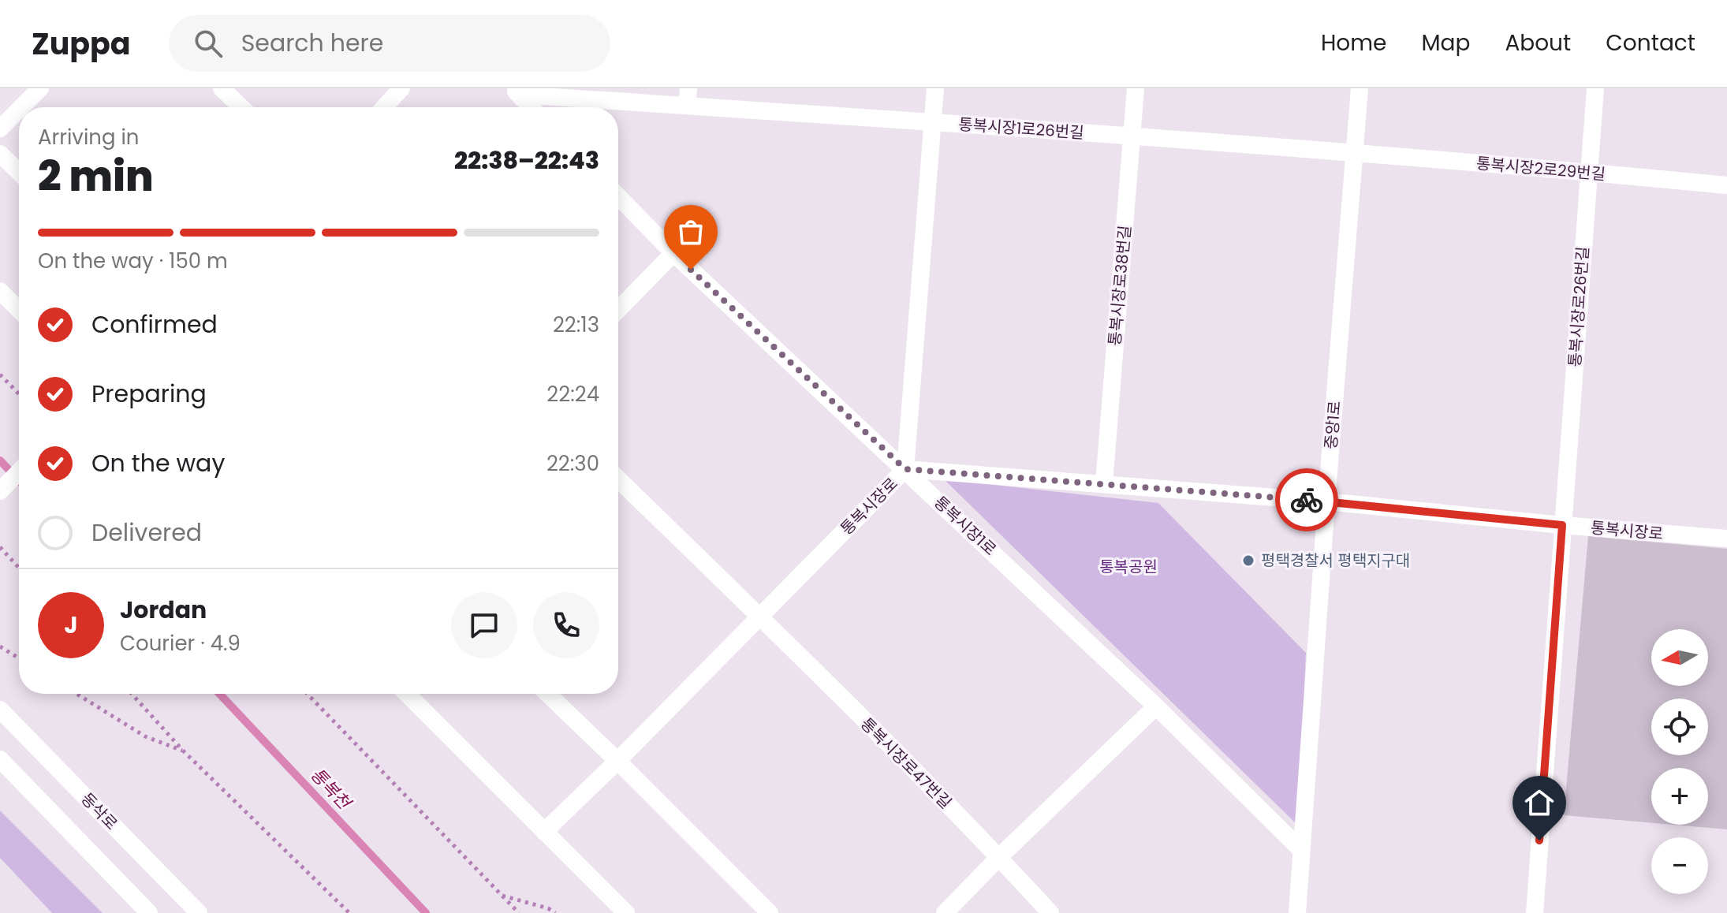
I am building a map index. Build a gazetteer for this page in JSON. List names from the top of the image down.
{
  "streets": {
    "street": [
      "통복시장1로26번길",
      "통복시장2로29번길",
      "통복시장로38번길",
      "통복시장로26번길",
      "중앙1로",
      "통복시장로",
      "통복시장1로",
      "통복시장로47번길",
      "동삭로"
    ]
  },
  "crossings": [
    ["통복시장1로26번길", "통복시장2로29번길"],
    ["통복시장1로26번길", "통복시장로38번길"],
    ["통복시장1로26번길", "중앙1로"],
    ["통복시장2로29번길", "통복시장로26번길"],
    ["통복시장2로29번길", "중앙1로"],
    ["통복시장로38번길", "통복시장로"],
    ["통복시장로26번길", "통복시장로"],
    ["중앙1로", "통복시장로"],
    ["중앙1로", "통복시장1로"],
    ["통복시장로", "통복시장1로"],
    ["통복시장로", "통복시장로47번길"]
  ],
  "water": ["통복천"],
  "parks": ["통복공원"],
  "places": ["평택경찰서 평택지구대"],
  "north": "left",
  "page": {
    "header": "Zuppa",
    "search": "Search here",
    "nav": [
      "Home",
      "Map",
      "About",
      "Contact"
    ],
    "heading": ["2 min", "Arriving in", "22:38–22:43"],
    "panel": ["Jordan", "Courier · 4.9"],
    "bar": "On the way · 150 m",
    "list": [
      ["Confirmed", "22:13"],
      ["Preparing", "22:24"],
      ["On the way", "22:30"],
      "Delivered"
    ],
    "round": "J",
    "map_buttons": ["+", "−"]
  }
}
